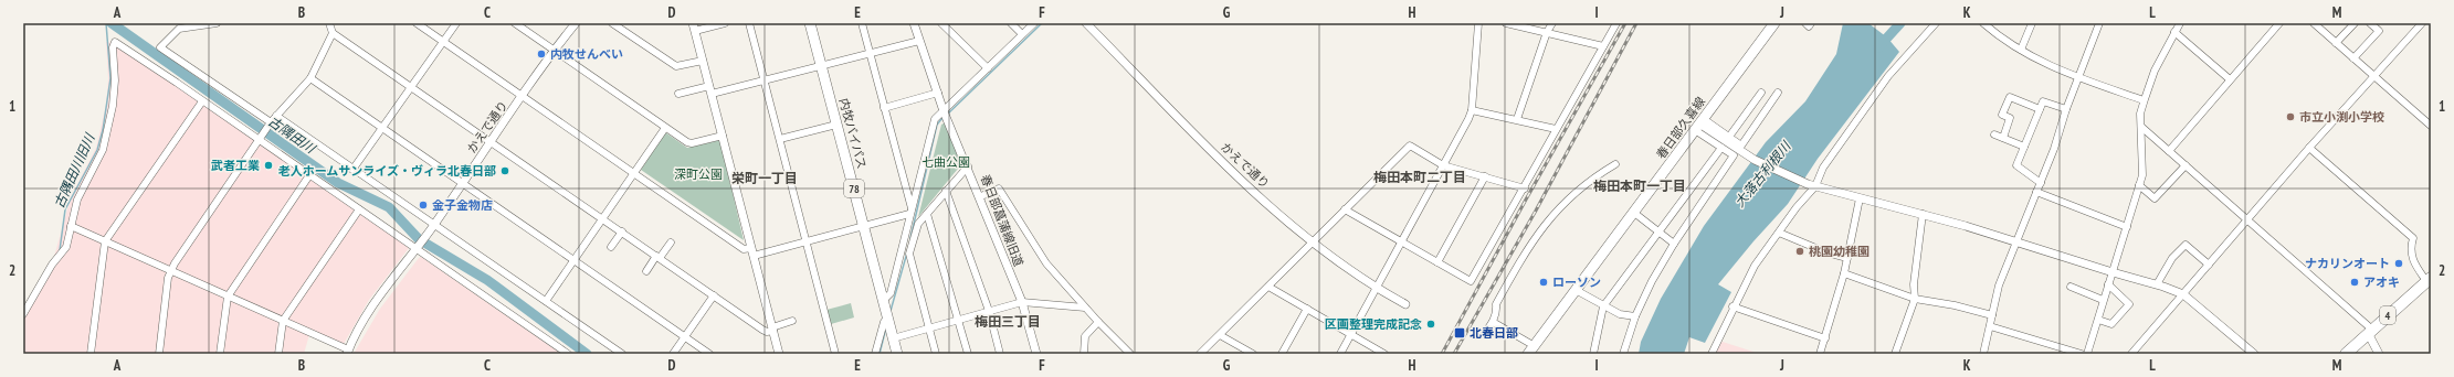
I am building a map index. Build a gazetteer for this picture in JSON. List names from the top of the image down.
{
  "streets": {
    "highway": ["4"],
    "main road": ["春日部久喜線", "内牧バイパス", "78"],
    "street": ["かえで通り", "春日部菖蒲線旧道"]
  },
  "districts": [
    "梅田本町二丁目",
    "栄町一丁目",
    "梅田本町一丁目",
    "梅田三丁目"
  ],
  "water": ["古隅田川", "古隅田川旧川", "大落古利根川"],
  "parks": ["七曲公園", "深町公園"],
  "places": {
    "other": [
      "内牧せんべい",
      "市立小渕小学校",
      "武者工業",
      "老人ホームサンライズ・ヴィラ北春日部",
      "金子金物店",
      "桃園幼稚園",
      "ナカリンオート",
      "ローソン",
      "アオキ",
      "区画整理完成記念"
    ],
    "transit": ["北春日部"]
  },
  "grid": {
    "columns": [
      "A",
      "B",
      "C",
      "D",
      "E",
      "F",
      "G",
      "H",
      "I",
      "J",
      "K",
      "L",
      "M"
    ],
    "rows": ["1", "2"]
  }
}
